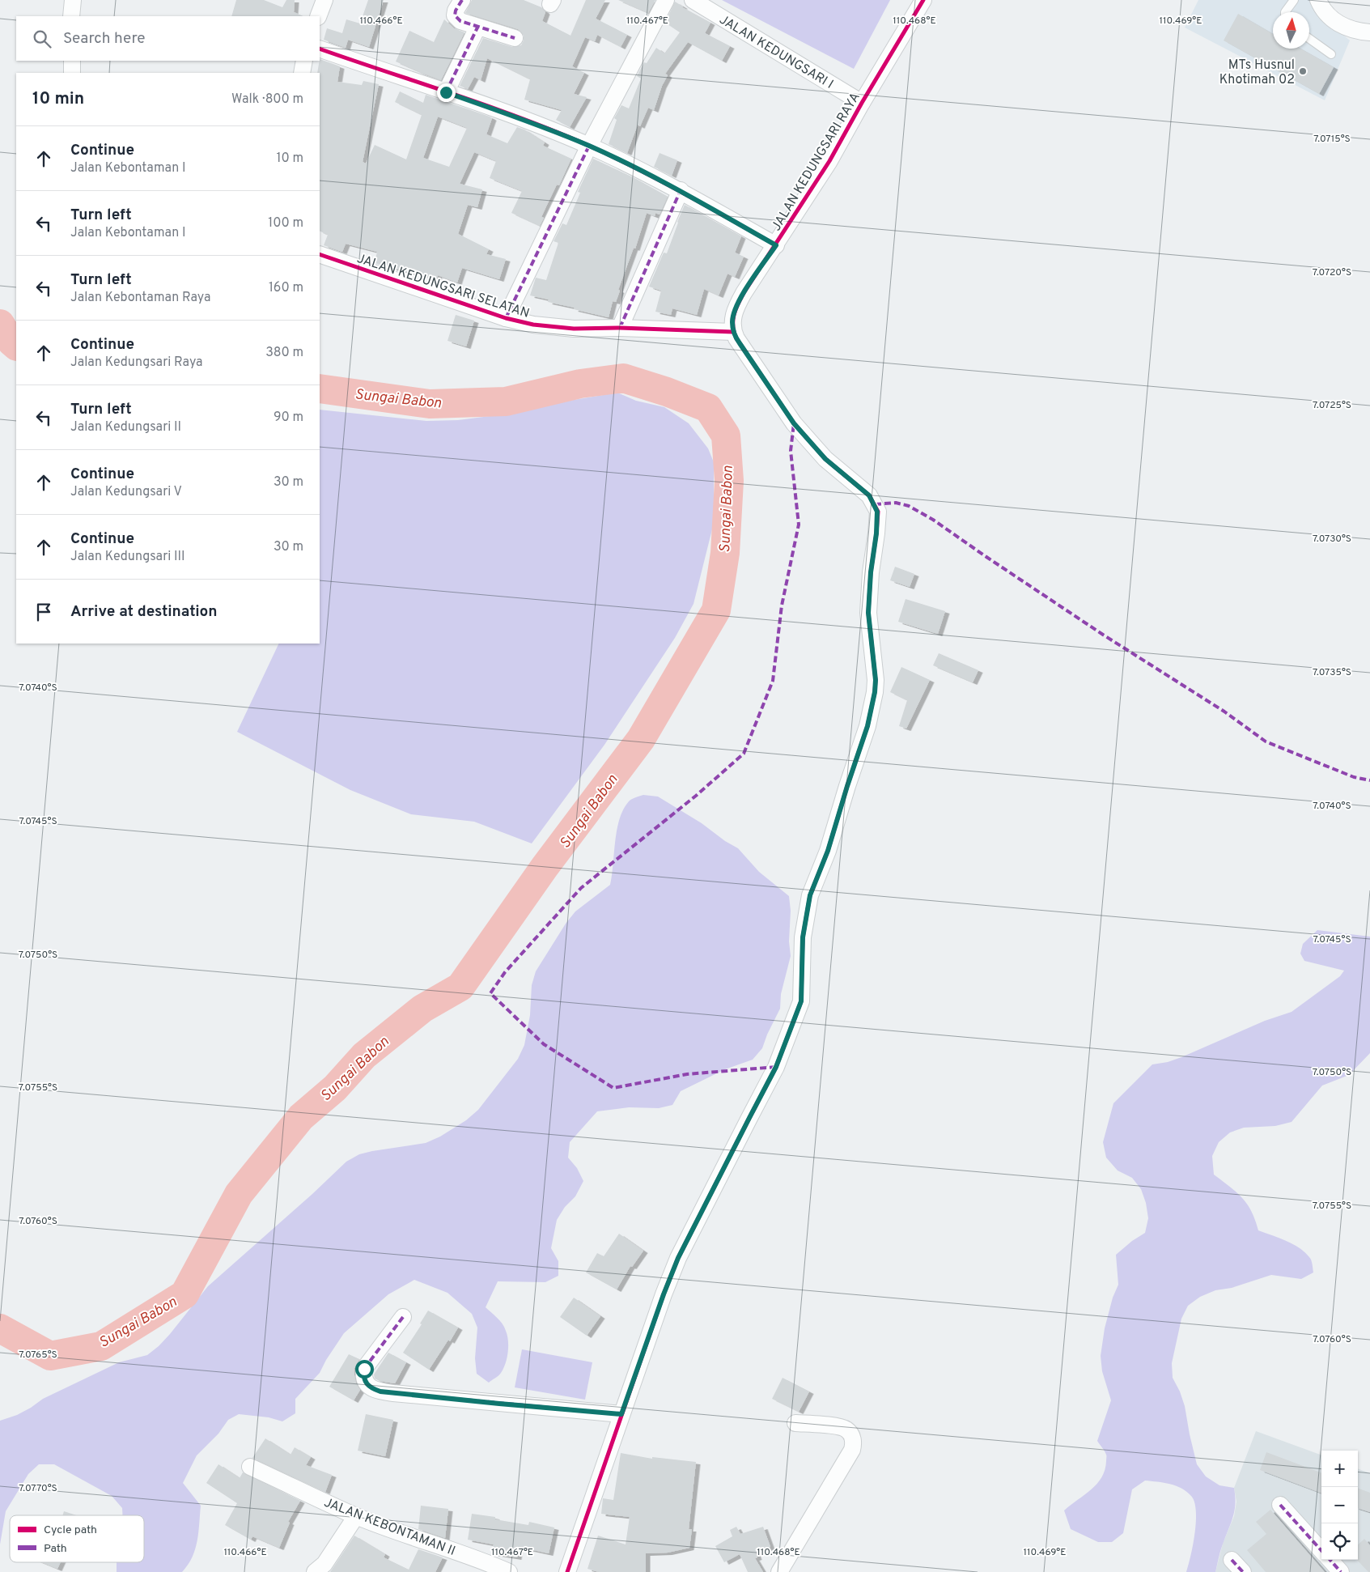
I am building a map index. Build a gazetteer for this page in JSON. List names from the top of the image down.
{
  "streets": {
    "street": [
      "JALAN KEDUNGSARI I",
      "JALAN KEDUNGSARI RAYA",
      "JALAN KEDUNGSARI SELATAN",
      "JALAN KEBONTAMAN II"
    ]
  },
  "crossings": [
    ["JALAN KEDUNGSARI I", "JALAN KEDUNGSARI RAYA"],
    ["JALAN KEDUNGSARI RAYA", "JALAN KEDUNGSARI SELATAN"]
  ],
  "water": ["Sungai Babon"],
  "places": ["MTs Husnul Khotimah 02"],
  "legend": ["Cycle path", "Path"],
  "north": "top",
  "page": {
    "search": "Search here",
    "heading": ["10 min", "Walk · 800 m"],
    "list": [
      ["Continue", "Jalan Kebontaman I", "10 m"],
      ["Turn left", "Jalan Kebontaman I", "100 m"],
      ["Turn left", "Jalan Kebontaman Raya", "160 m"],
      ["Continue", "Jalan Kedungsari Raya", "380 m"],
      ["Turn left", "Jalan Kedungsari II", "90 m"],
      ["Continue", "Jalan Kedungsari V", "30 m"],
      ["Continue", "Jalan Kedungsari III", "30 m"],
      "Arrive at destination"
    ],
    "map_buttons": ["+", "−"]
  },
  "coordinates": [
    "110.466°E",
    "110.467°E",
    "110.468°E",
    "110.469°E",
    "7.0715°S",
    "7.0720°S",
    "7.0725°S",
    "7.0730°S",
    "7.0735°S",
    "7.0740°S",
    "7.0745°S",
    "7.0750°S",
    "7.0755°S",
    "7.0760°S",
    "7.0765°S",
    "7.0770°S"
  ]
}
